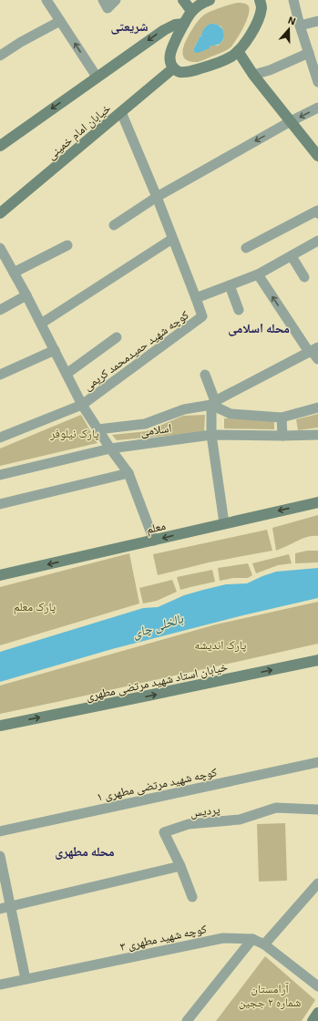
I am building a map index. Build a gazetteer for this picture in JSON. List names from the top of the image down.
{
  "streets": {
    "main road": ["خیابان امام خمینی", "معلم", "خیابان استاد شهید مرتضی مطهری"],
    "street": [
      "کوچه شهید حمیدمحمد کریمی",
      "اسلامی",
      "کوچه شهید مرتضی مطهری ۱",
      "پردیس",
      "کوچه شهید مطهری ۳"
    ]
  },
  "crossings": [
    ["کوچه شهید حمیدمحمد کریمی", "اسلامی"],
    ["کوچه شهید حمیدمحمد کریمی", "معلم"]
  ],
  "one_way": ["معلم", "خیابان استاد شهید مرتضی مطهری"],
  "districts": ["شریعتی", "محله اسلامی", "محله مطهری"],
  "water": ["بالخلی چای"],
  "parks": [
    "پارک نیلوفر",
    "پارک معلم",
    "پارک اندیشه",
    "آرامستان شماره ۲ ججین"
  ],
  "north": "top"
}
